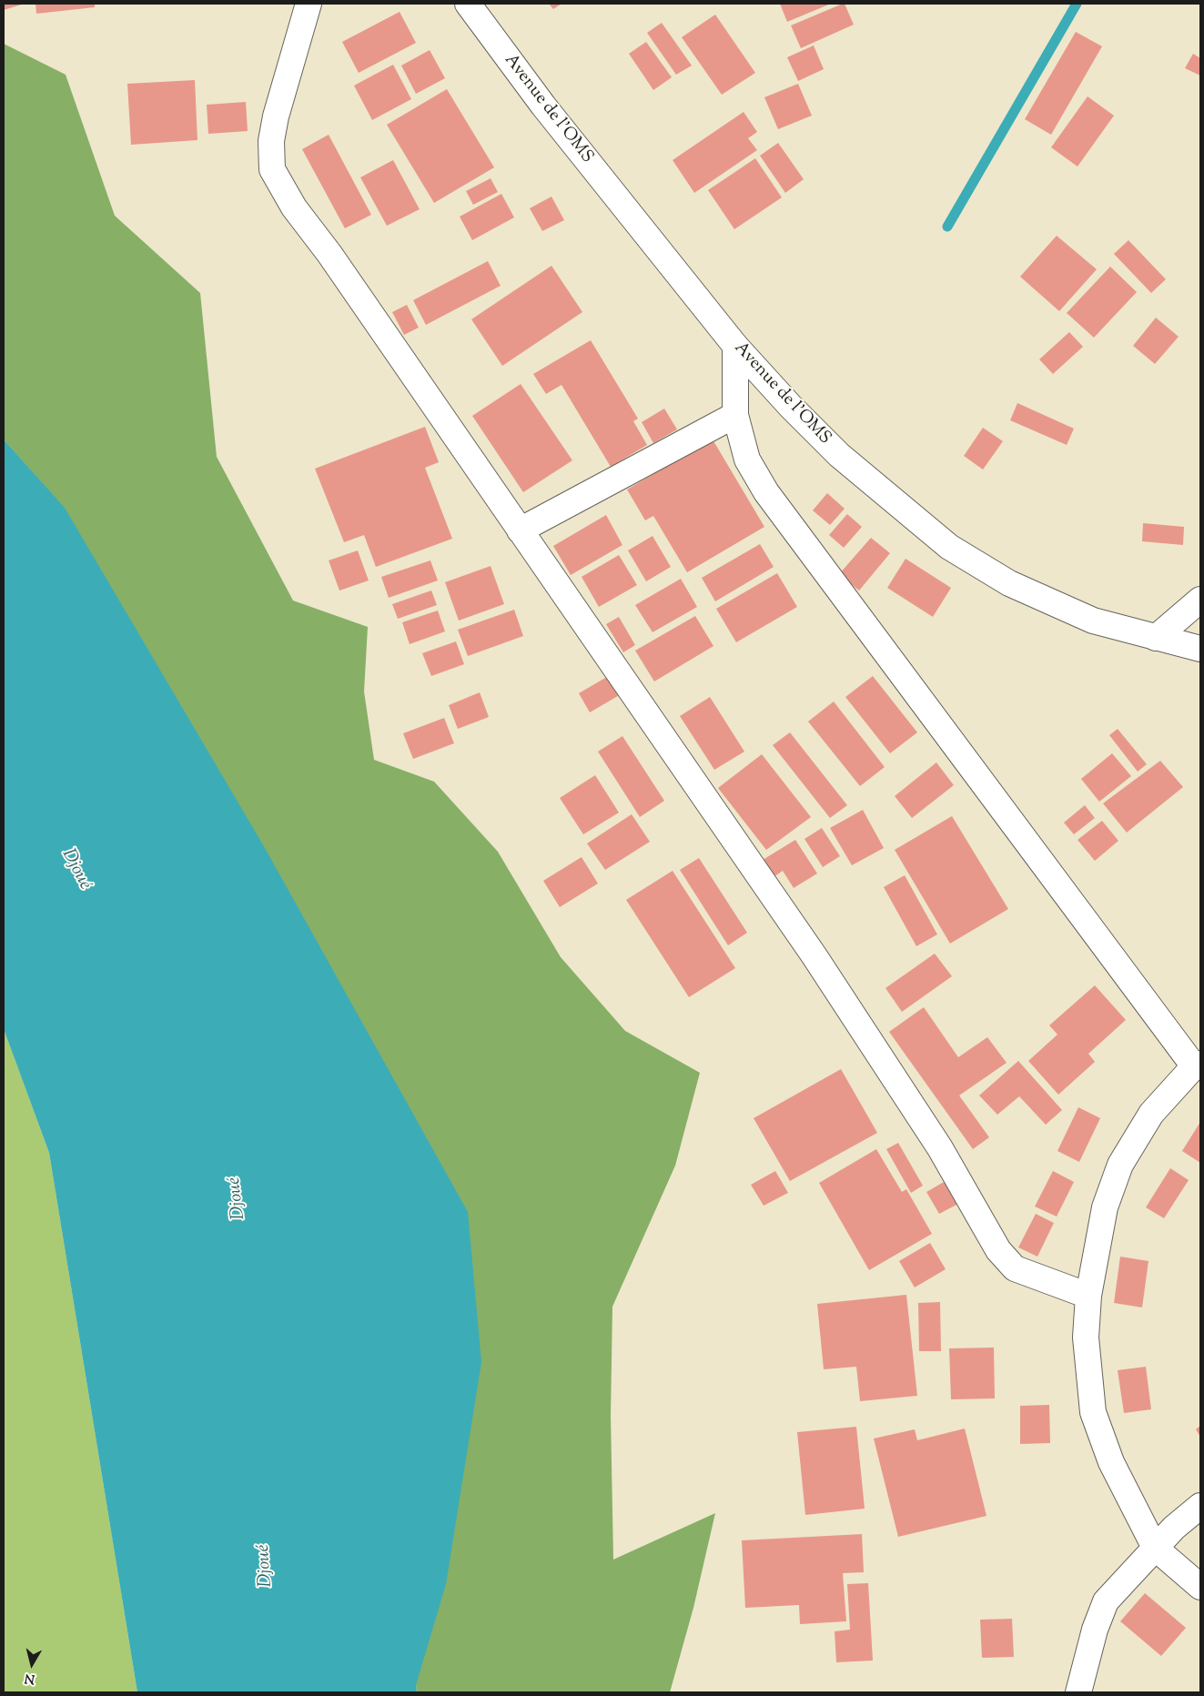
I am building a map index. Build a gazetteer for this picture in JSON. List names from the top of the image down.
{
  "streets": {
    "street": ["Avenue de l'OMS"]
  },
  "water": ["Djoué"],
  "north": "bottom"
}
